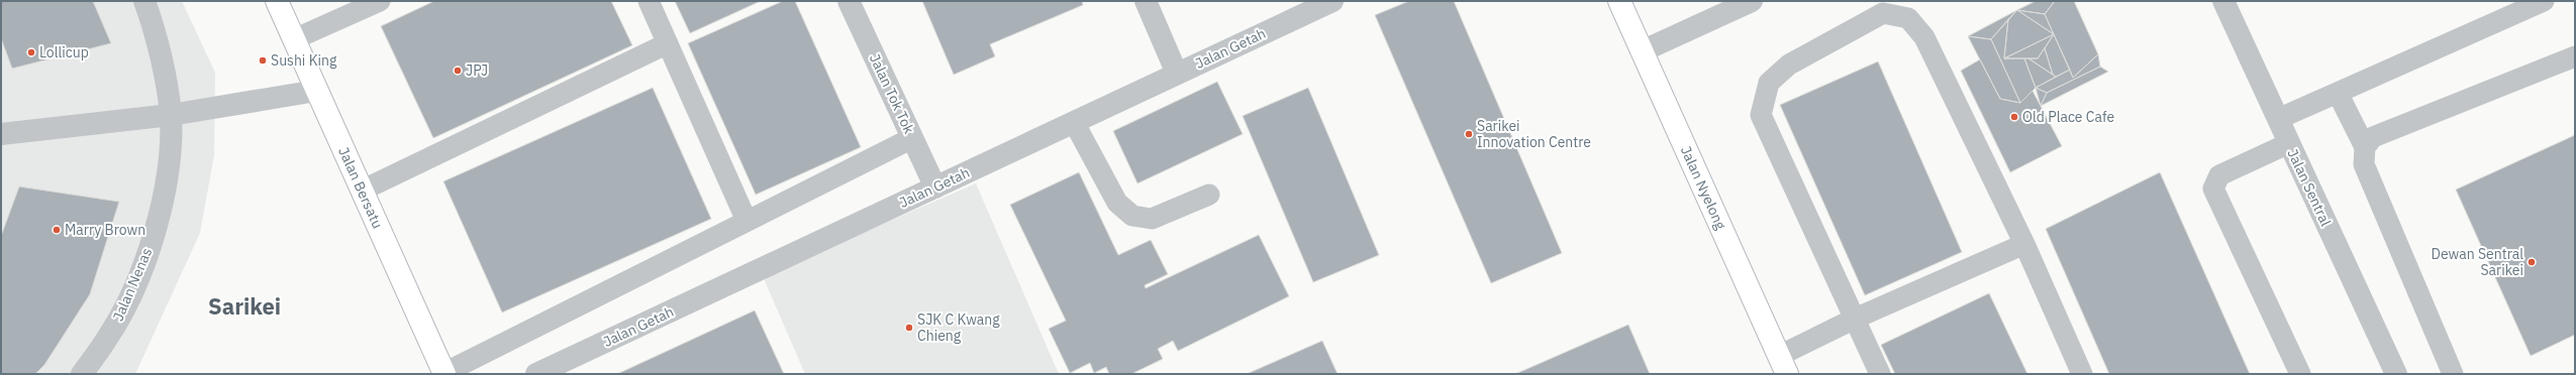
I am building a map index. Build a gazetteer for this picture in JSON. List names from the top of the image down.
{
  "streets": {
    "main road": ["Jalan Bersatu", "Jalan Nyelong"],
    "street": [
      "Jalan Getah",
      "Jalan Tok Tok",
      "Jalan Sentral",
      "Jalan Nenas"
    ]
  },
  "crossings": [
    ["Jalan Getah", "Jalan Tok Tok"]
  ],
  "districts": ["Sarikei"],
  "places": [
    "Lollicup",
    "Sushi King",
    "JPJ",
    "Old Place Cafe",
    "Sarikei Innovation Centre",
    "Marry Brown",
    "Dewan Sentral Sarikei",
    "SJK C Kwang Chieng"
  ]
}
